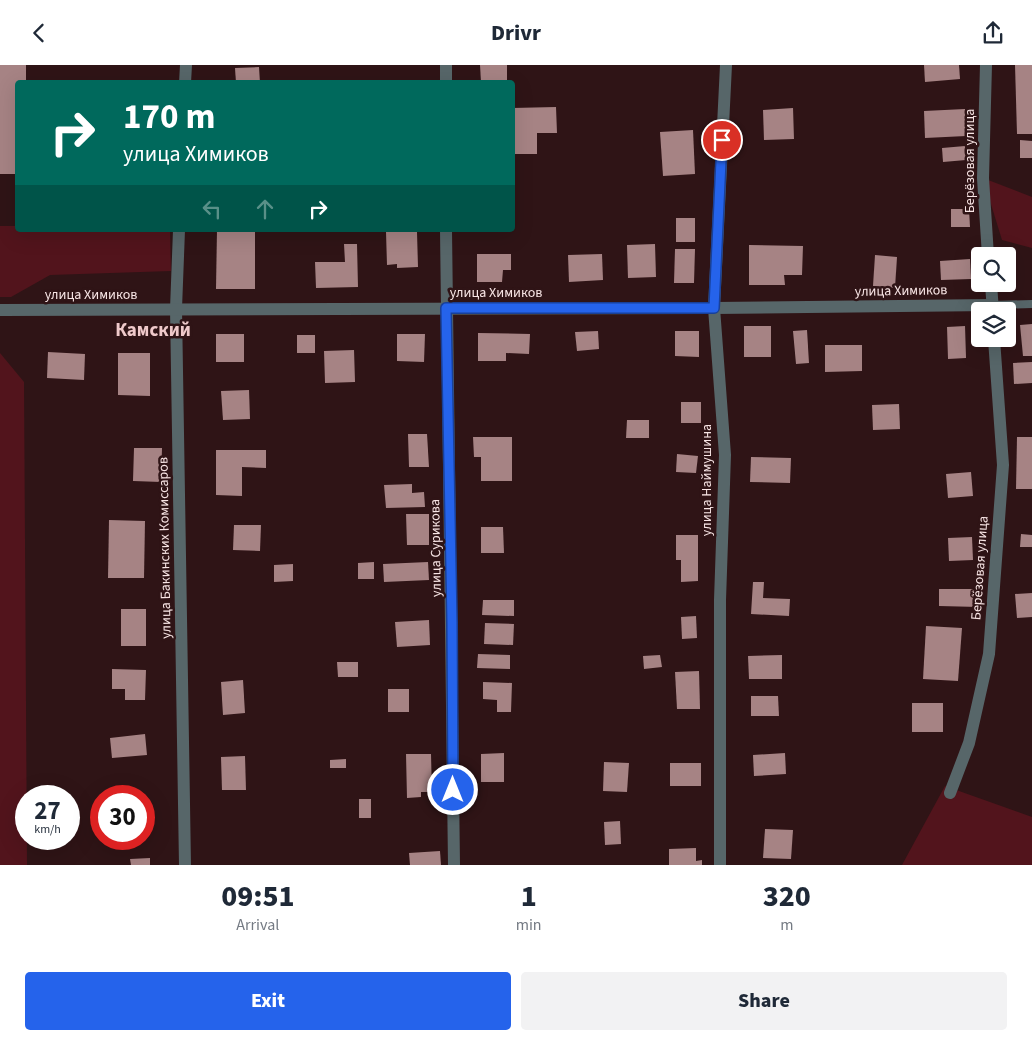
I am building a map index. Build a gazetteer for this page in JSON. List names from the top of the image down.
{
  "streets": {
    "street": [
      "Берёзовая улица",
      "улица Химиков",
      "улица Наймушина",
      "улица Бакинских Комиссаров",
      "улица Сурикова"
    ]
  },
  "crossings": [
    ["улица Химиков", "улица Наймушина"],
    ["улица Химиков", "улица Бакинских Комиссаров"],
    ["улица Химиков", "улица Сурикова"]
  ],
  "districts": ["Камский"],
  "page": {
    "header": "Drivr",
    "turn": ["170 m", "улица Химиков"],
    "speed": "27 km/h",
    "limit": "30",
    "eta": [
      "09:51",
      "Arrival",
      "1",
      "min",
      "320",
      "m"
    ],
    "buttons": ["Exit", "Share"]
  }
}
